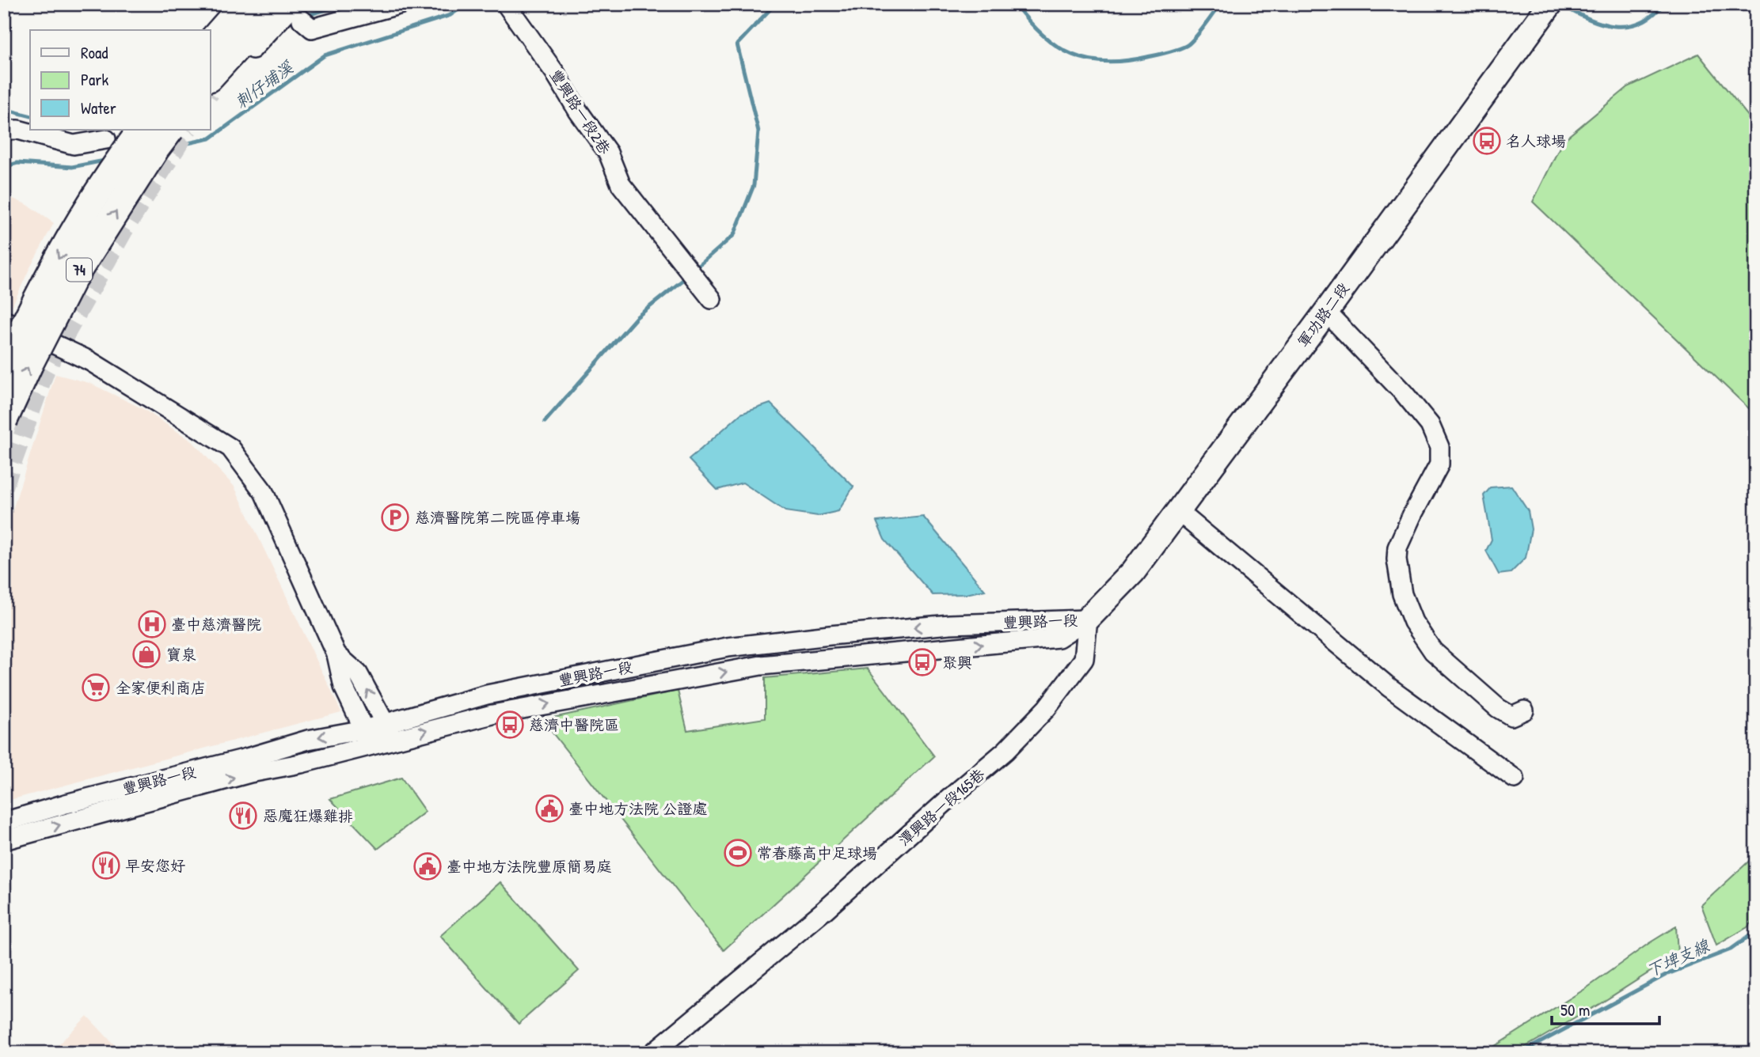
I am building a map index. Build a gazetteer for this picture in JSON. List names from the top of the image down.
{
  "streets": {
    "highway": ["74"],
    "main road": ["軍功路二段"],
    "street": ["豐興路一段2巷", "豐興路一段", "潭興路一段165巷"]
  },
  "crossings": [
    ["軍功路二段", "豐興路一段"],
    ["軍功路二段", "潭興路一段165巷"],
    ["豐興路一段", "潭興路一段165巷"]
  ],
  "water": ["刺仔埔溪", "下埤支線"],
  "places": {
    "bus stop": ["名人球場", "聚興", "慈濟中醫院區"],
    "parking": ["慈濟醫院第二院區停車塲"],
    "hospital": ["臺中慈濟醫院"],
    "shop": ["寶泉"],
    "supermarket": ["全家便利商店"],
    "public building": ["臺中地方法院 公證處", "臺中地方法院豐原簡易庭"],
    "restaurant": ["惡魔狂爆雞排", "早安您好"],
    "sports": ["常春藤高中足球場"]
  },
  "legend": ["Road", "Park", "Water"],
  "scale_bar": "50 m"
}
